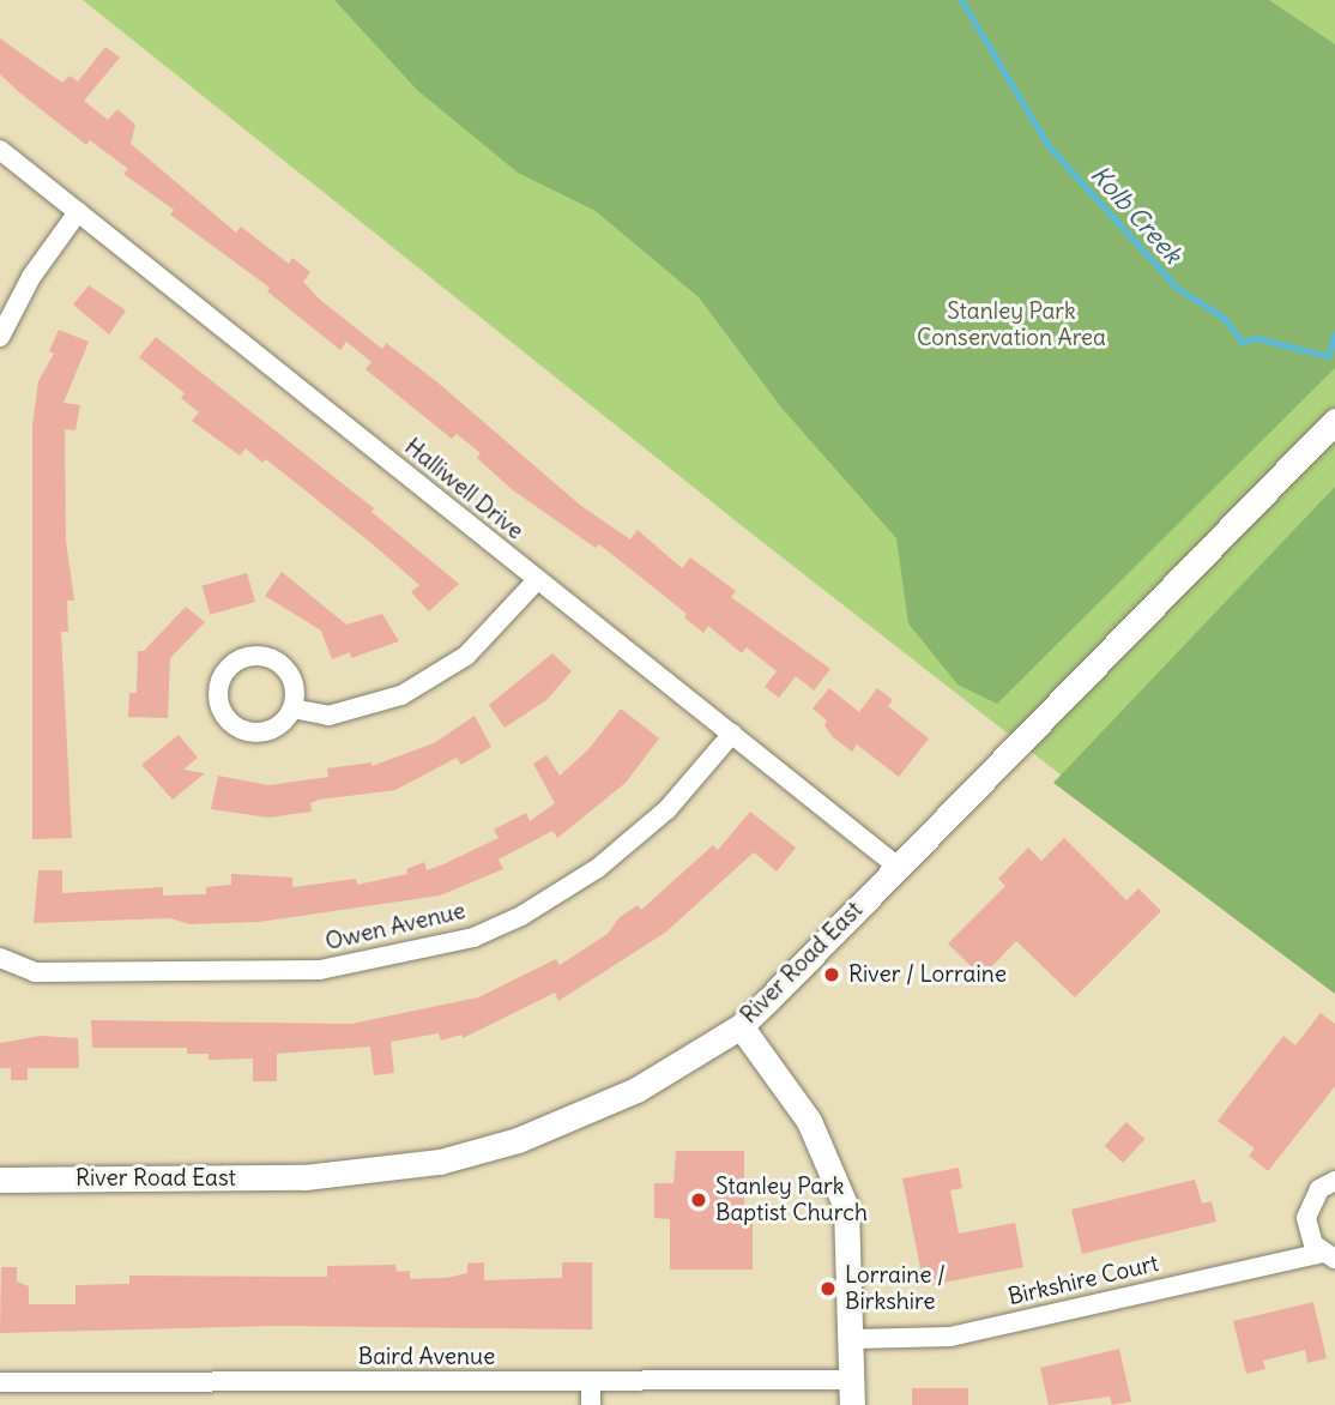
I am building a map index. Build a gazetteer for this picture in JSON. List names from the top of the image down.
{
  "streets": {
    "street": [
      "Halliwell Drive",
      "Owen Avenue",
      "River Road East",
      "Birkshire Court",
      "Baird Avenue"
    ]
  },
  "crossings": [
    ["Halliwell Drive", "Owen Avenue"],
    ["Halliwell Drive", "River Road East"]
  ],
  "water": ["Kolb Creek"],
  "parks": ["Stanley Park Conservation Area"],
  "places": ["River / Lorraine", "Stanley Park Baptist Church", "Lorraine / Birkshire"]
}
